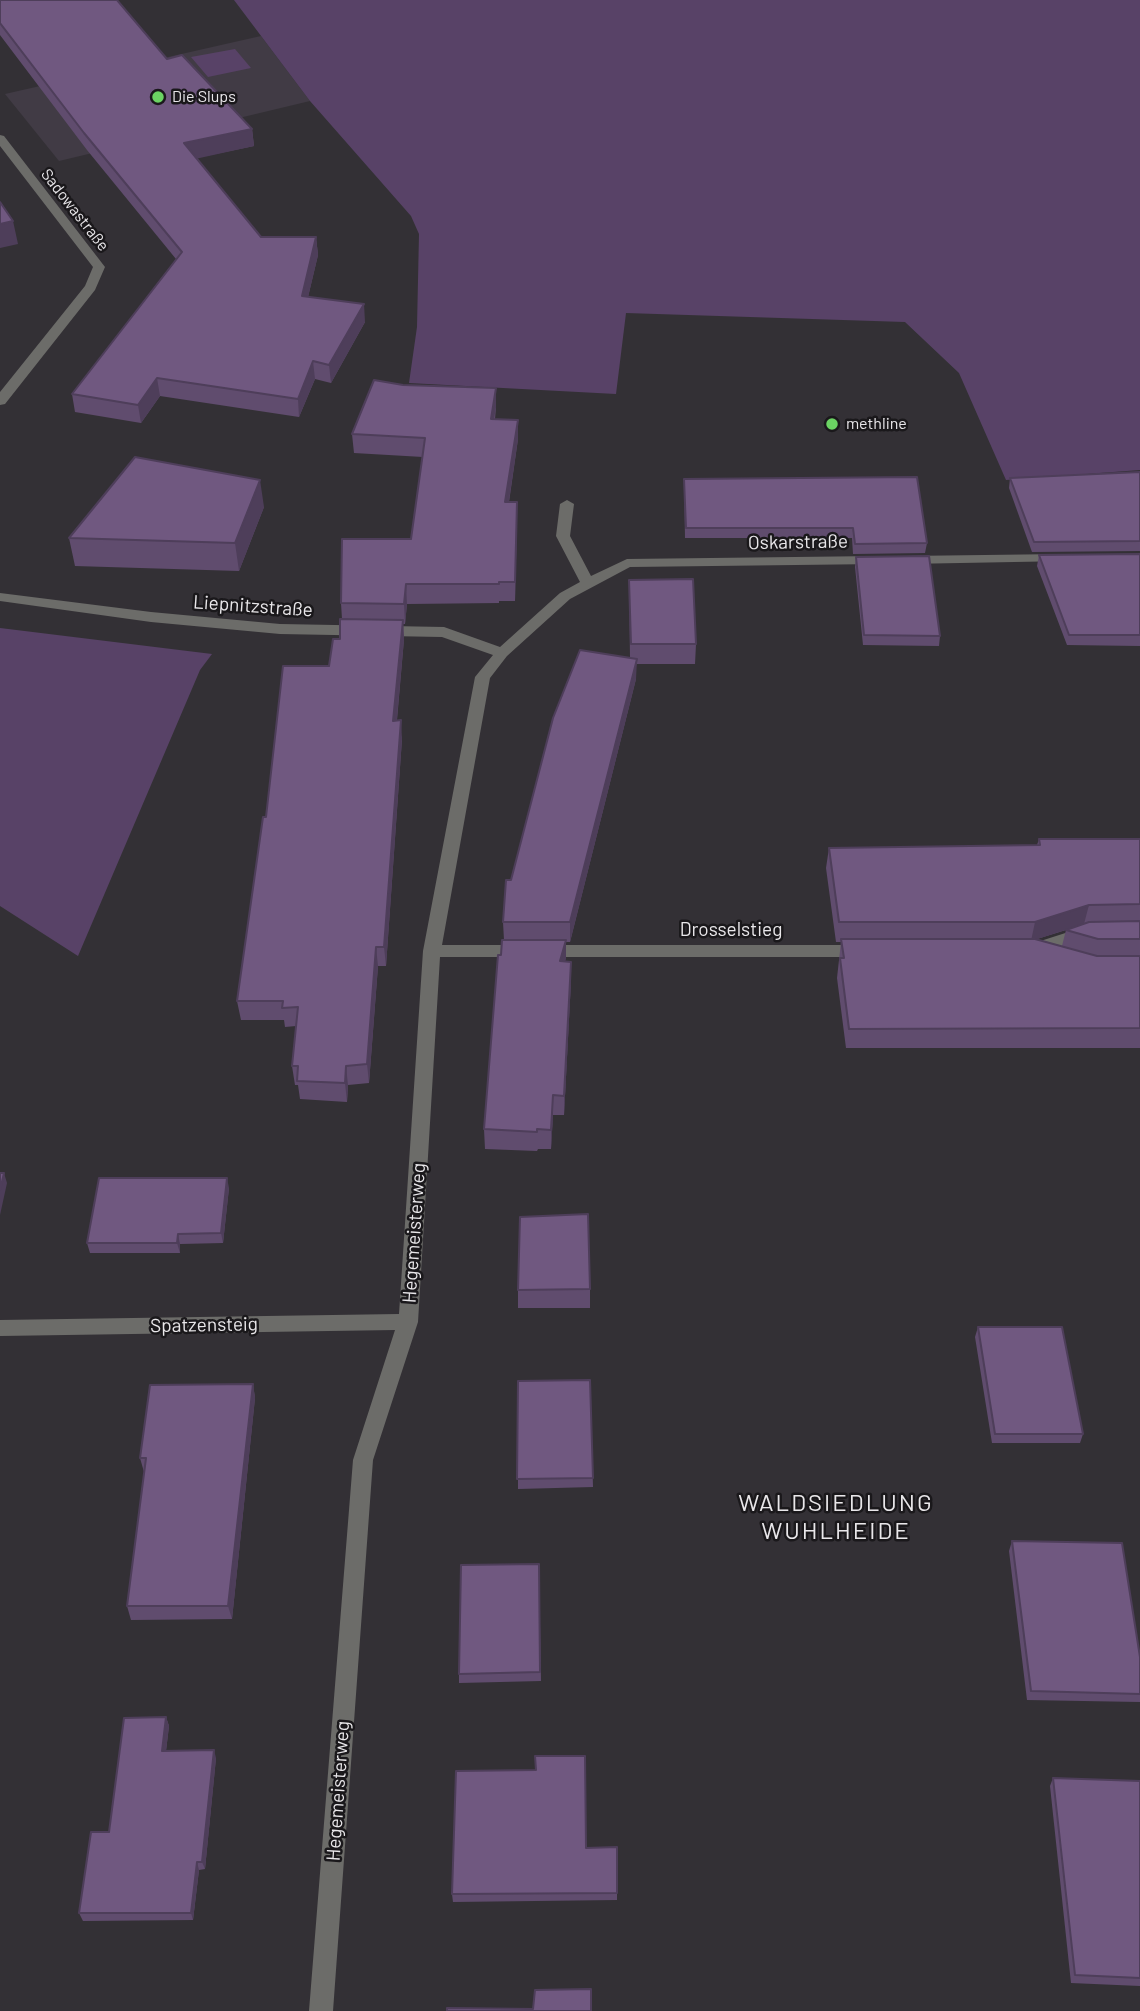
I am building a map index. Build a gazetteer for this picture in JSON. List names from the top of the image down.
{
  "streets": {
    "street": [
      "Sadowastraße",
      "Oskarstraße",
      "Liepnitzstraße",
      "Drosselstieg",
      "Hegemeisterweg",
      "Spatzensteig"
    ]
  },
  "crossings": [
    ["Oskarstraße", "Hegemeisterweg"],
    ["Liepnitzstraße", "Hegemeisterweg"],
    ["Drosselstieg", "Hegemeisterweg"],
    ["Hegemeisterweg", "Spatzensteig"]
  ],
  "districts": ["WALDSIEDLUNG WUHLHEIDE"],
  "places": ["Die Slups", "methline"]
}
